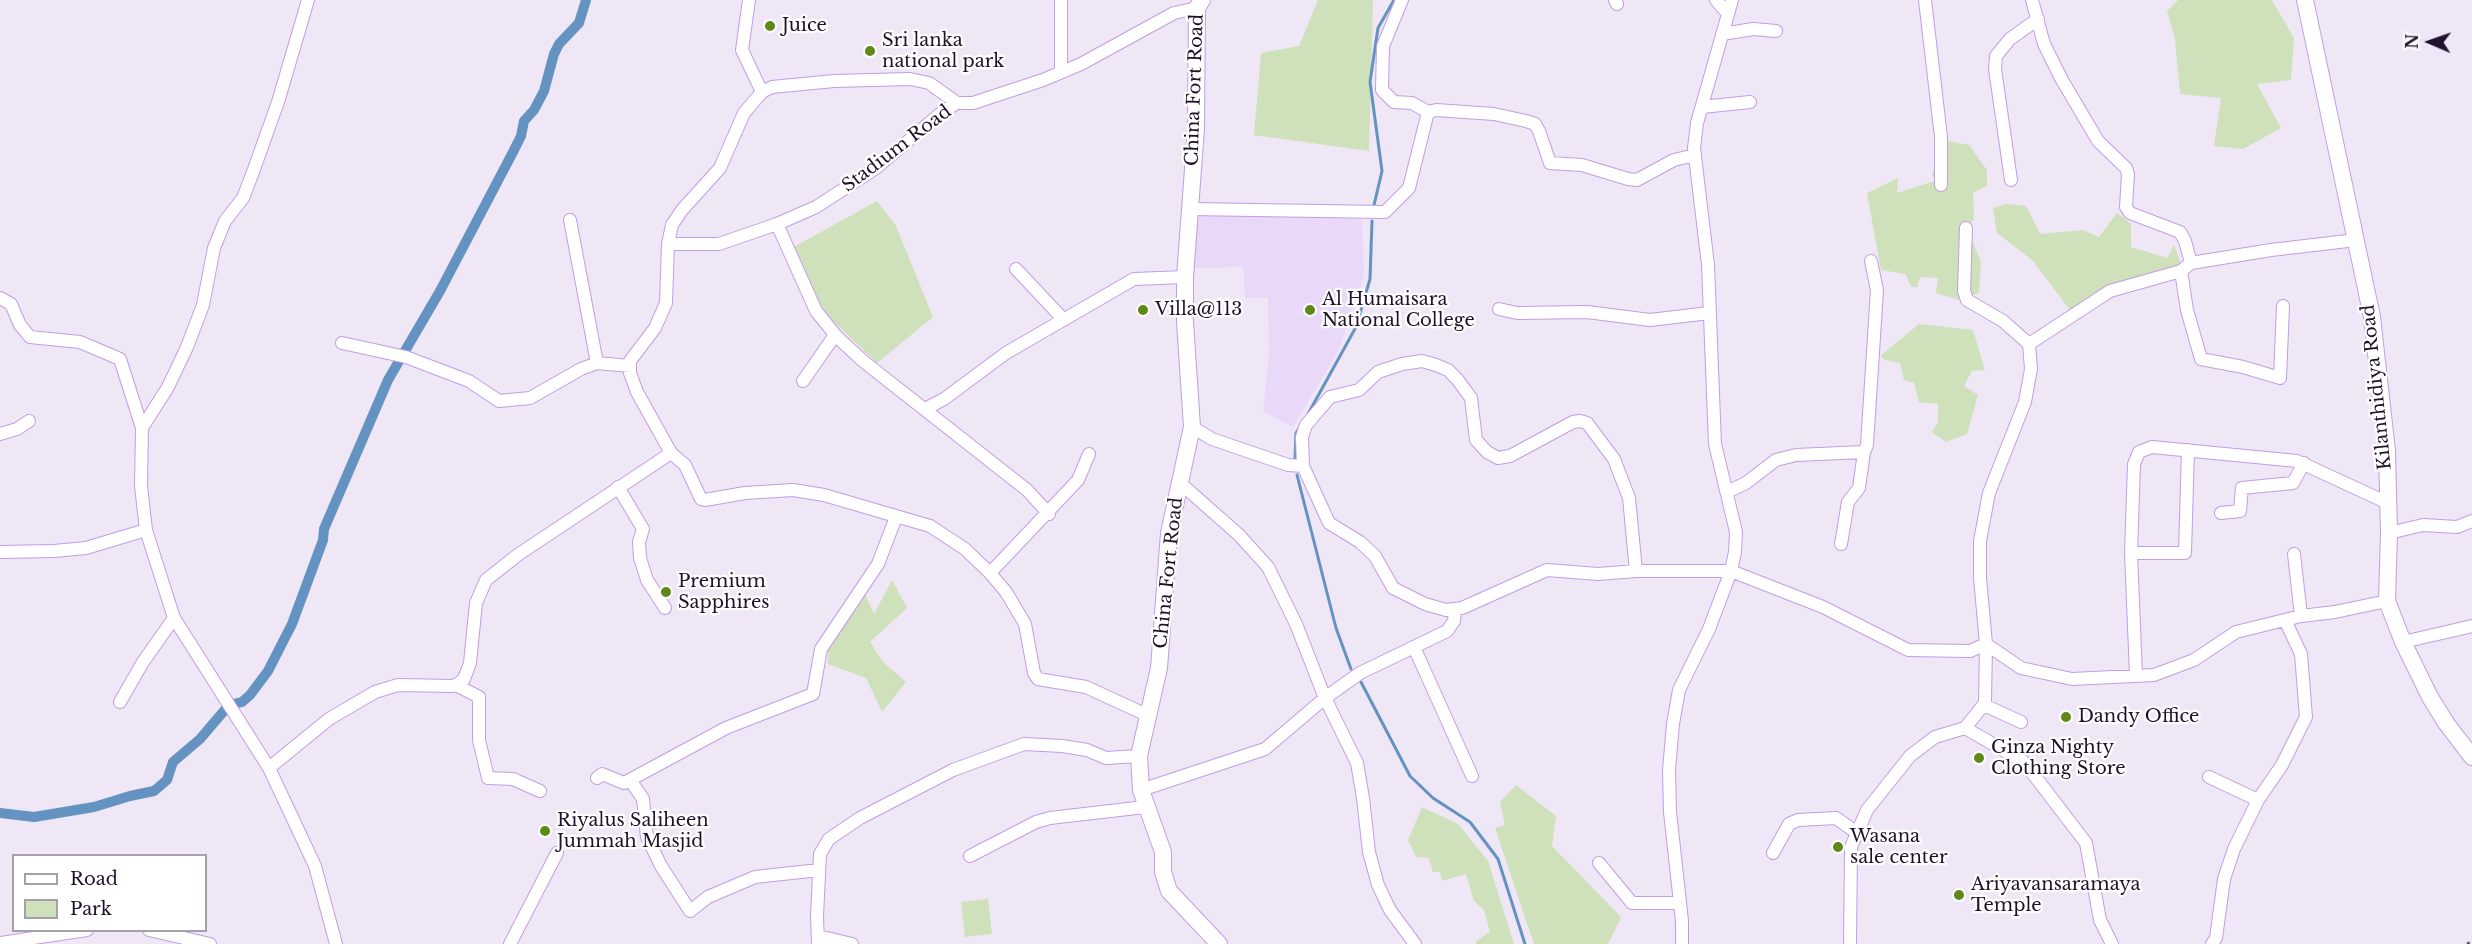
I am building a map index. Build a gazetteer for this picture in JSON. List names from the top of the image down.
{
  "streets": {
    "street": ["China Fort Road", "Stadium Road", "Kilanthidiya Road"]
  },
  "places": [
    "Juice",
    "Sri lanka national park",
    "Villa@113",
    "Al Humaisara National College",
    "Premium Sapphires",
    "Dandy Office",
    "Ginza Nighty Clothing Store",
    "Riyalus Saliheen Jummah Masjid",
    "Wasana sale center",
    "Ariyavansaramaya Temple"
  ],
  "legend": ["Road", "Park"],
  "north": "left"
}
